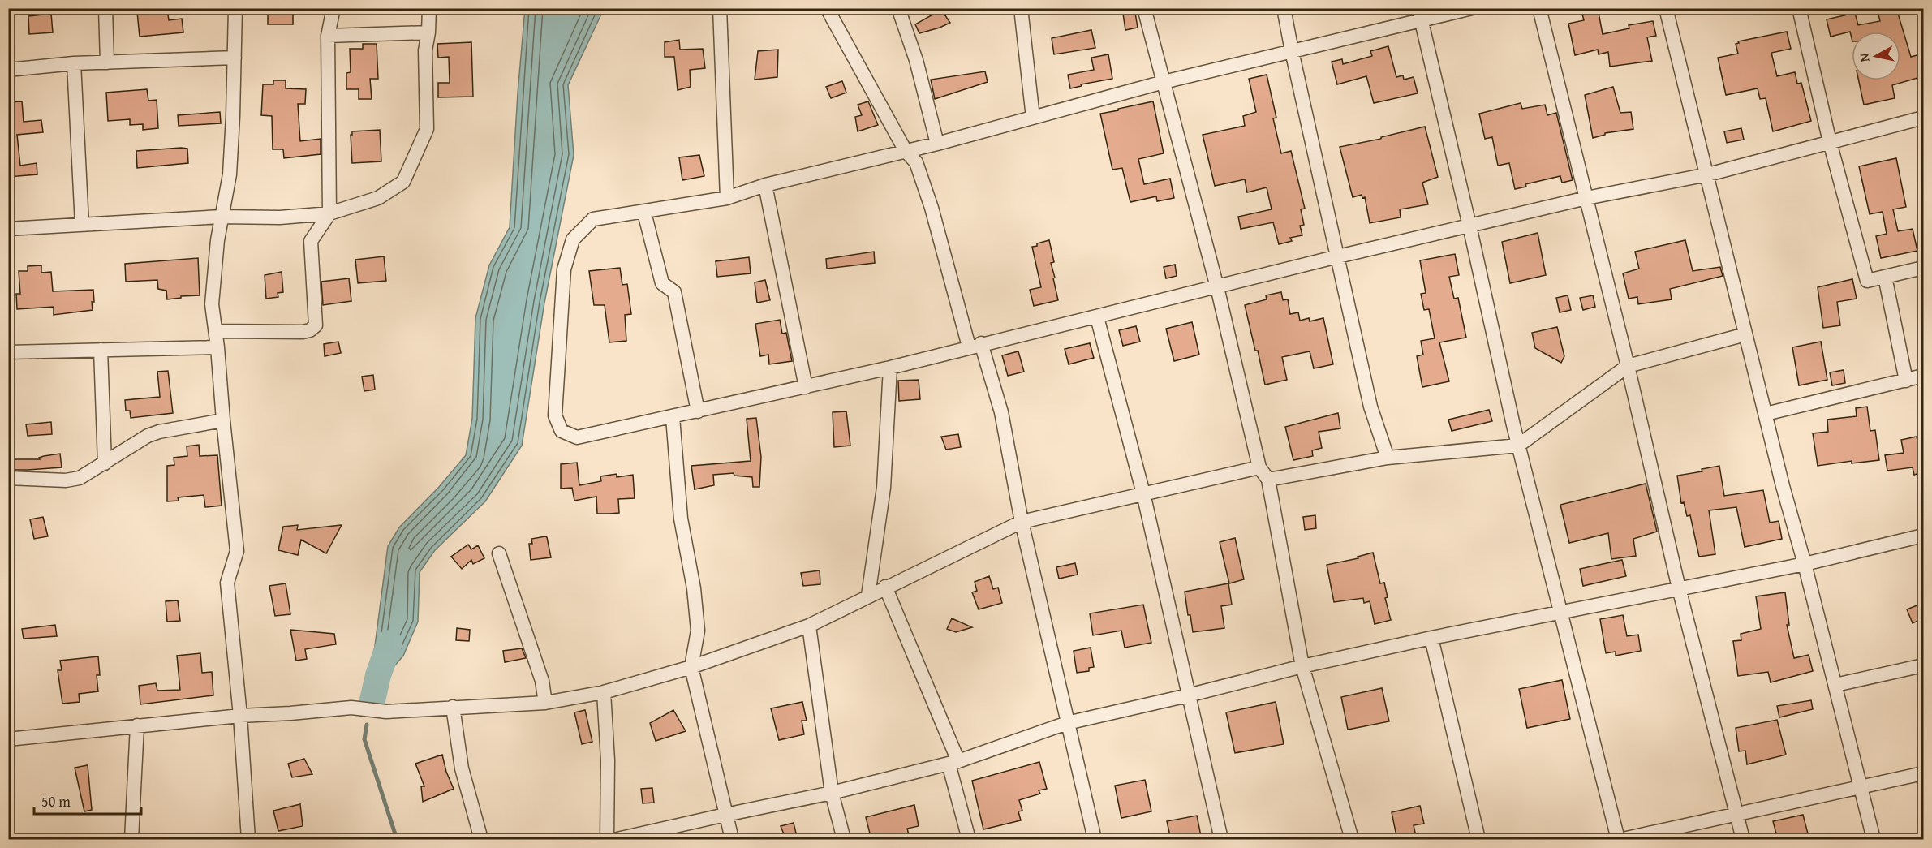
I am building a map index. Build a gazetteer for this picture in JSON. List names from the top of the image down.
{
  "scale_bar": "50 m",
  "north": "left"
}
